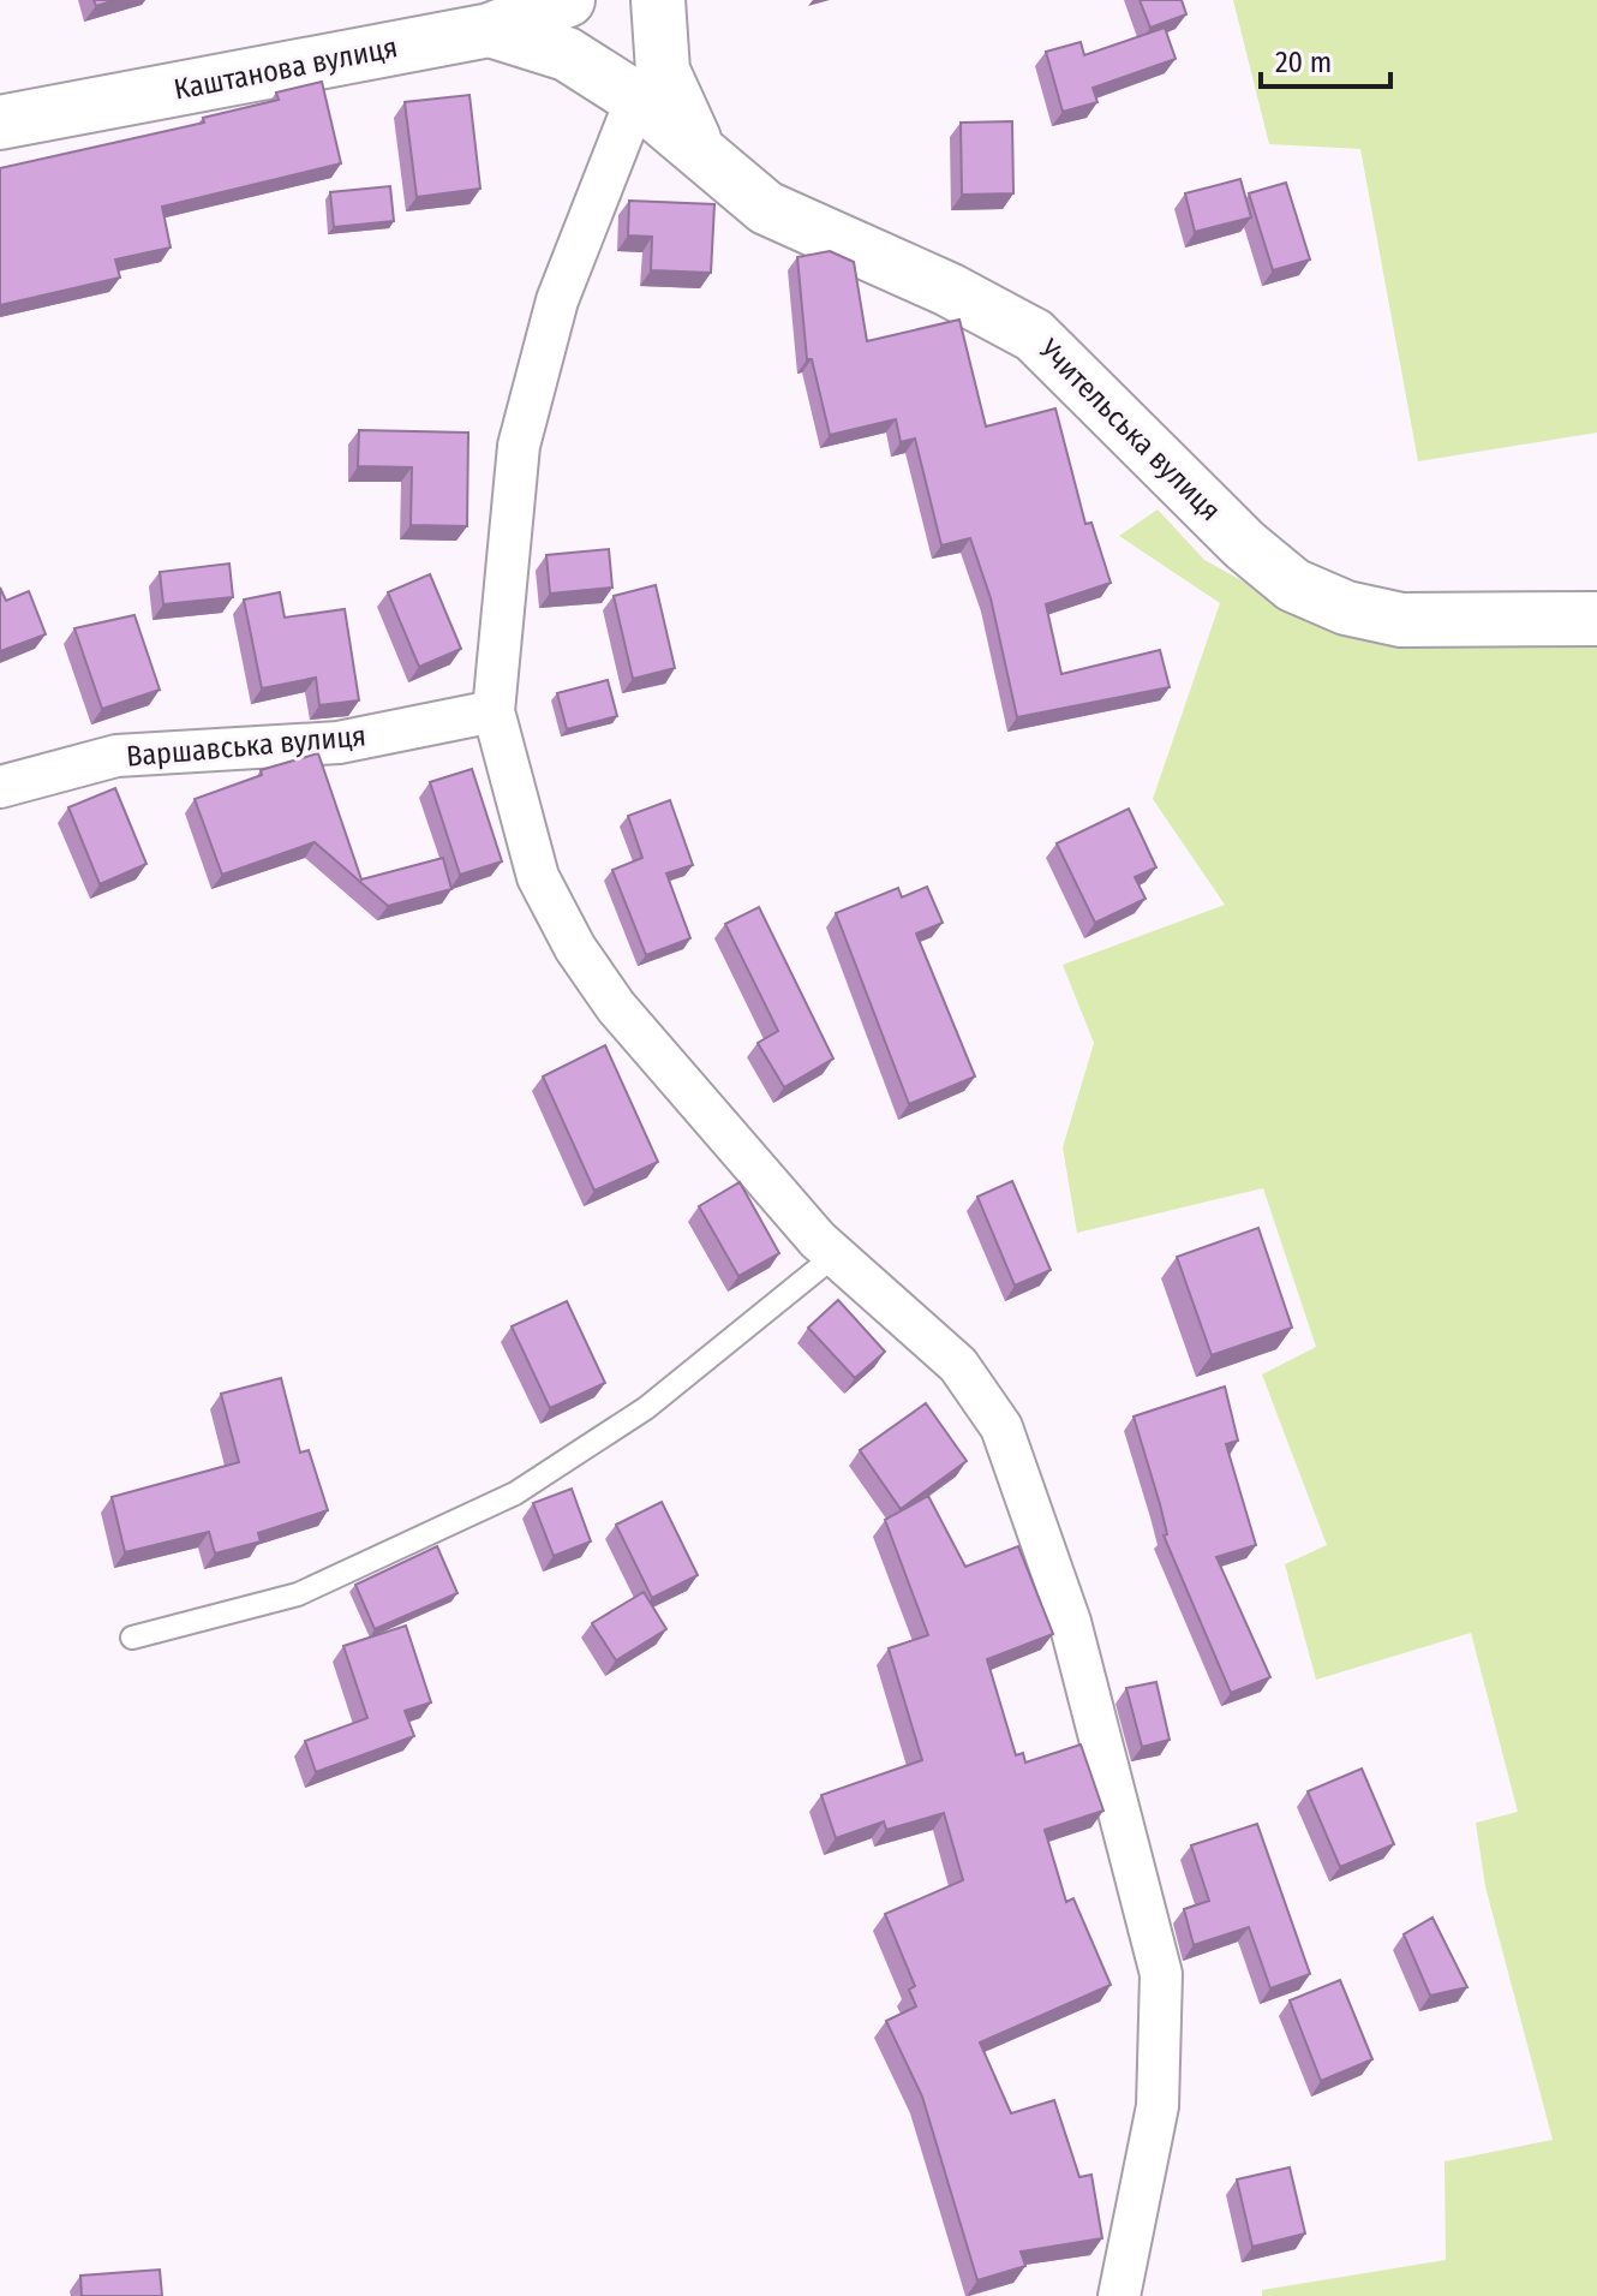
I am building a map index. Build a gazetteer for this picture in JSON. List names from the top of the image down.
{
  "streets": {
    "main road": ["Каштанова вулиця", "Учительська вулиця"],
    "street": ["Варшавська вулиця"]
  },
  "crossings": [
    ["Каштанова вулиця", "Учительська вулиця"]
  ],
  "scale_bar": "20 m"
}
